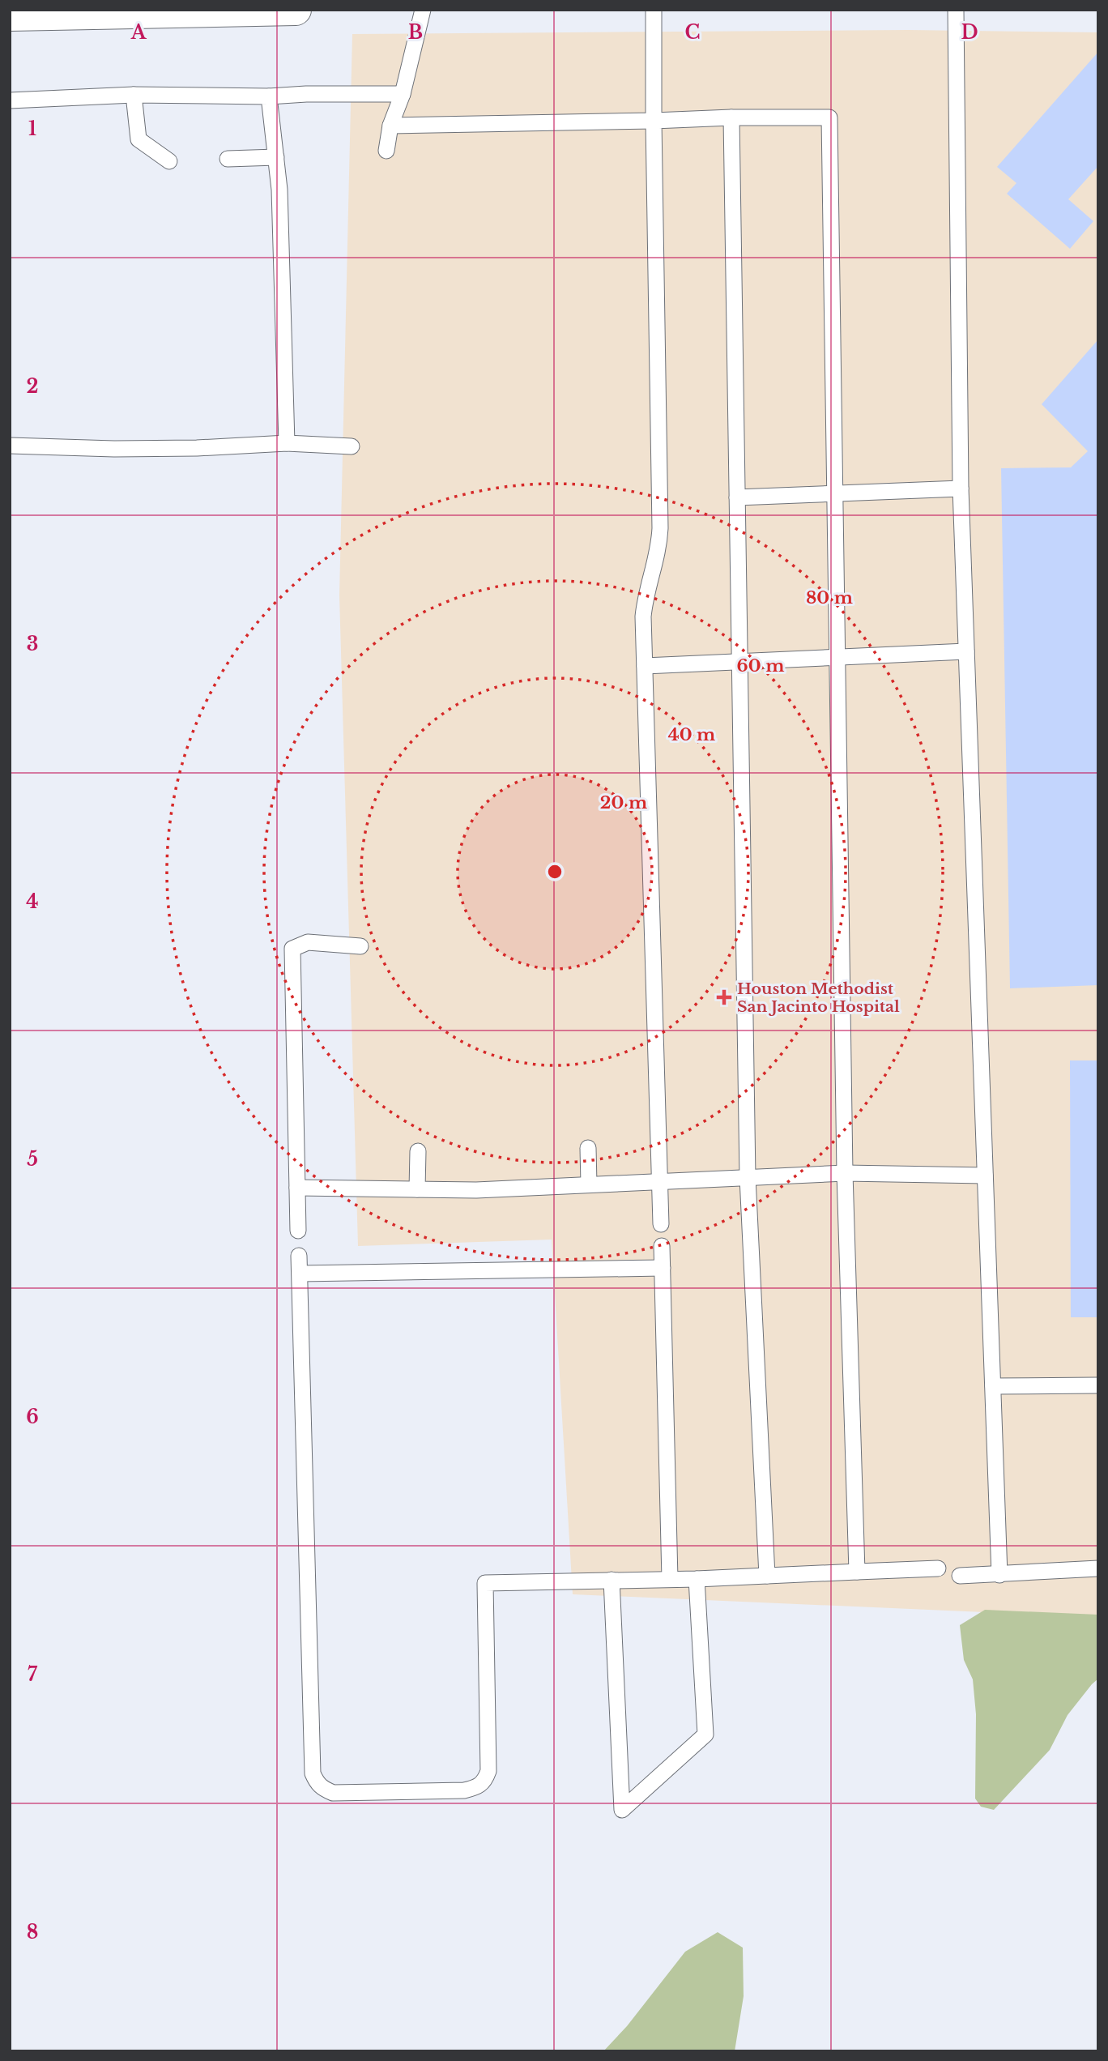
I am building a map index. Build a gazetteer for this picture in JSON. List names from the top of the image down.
{
  "places": {
    "health": ["Houston Methodist San Jacinto Hospital"]
  },
  "grid": {
    "columns": [
      "A",
      "B",
      "C",
      "D"
    ],
    "rows": [
      "1",
      "2",
      "3",
      "4",
      "5",
      "6",
      "7",
      "8"
    ]
  },
  "rings": [
    "80 m",
    "60 m",
    "40 m",
    "20 m"
  ]
}
